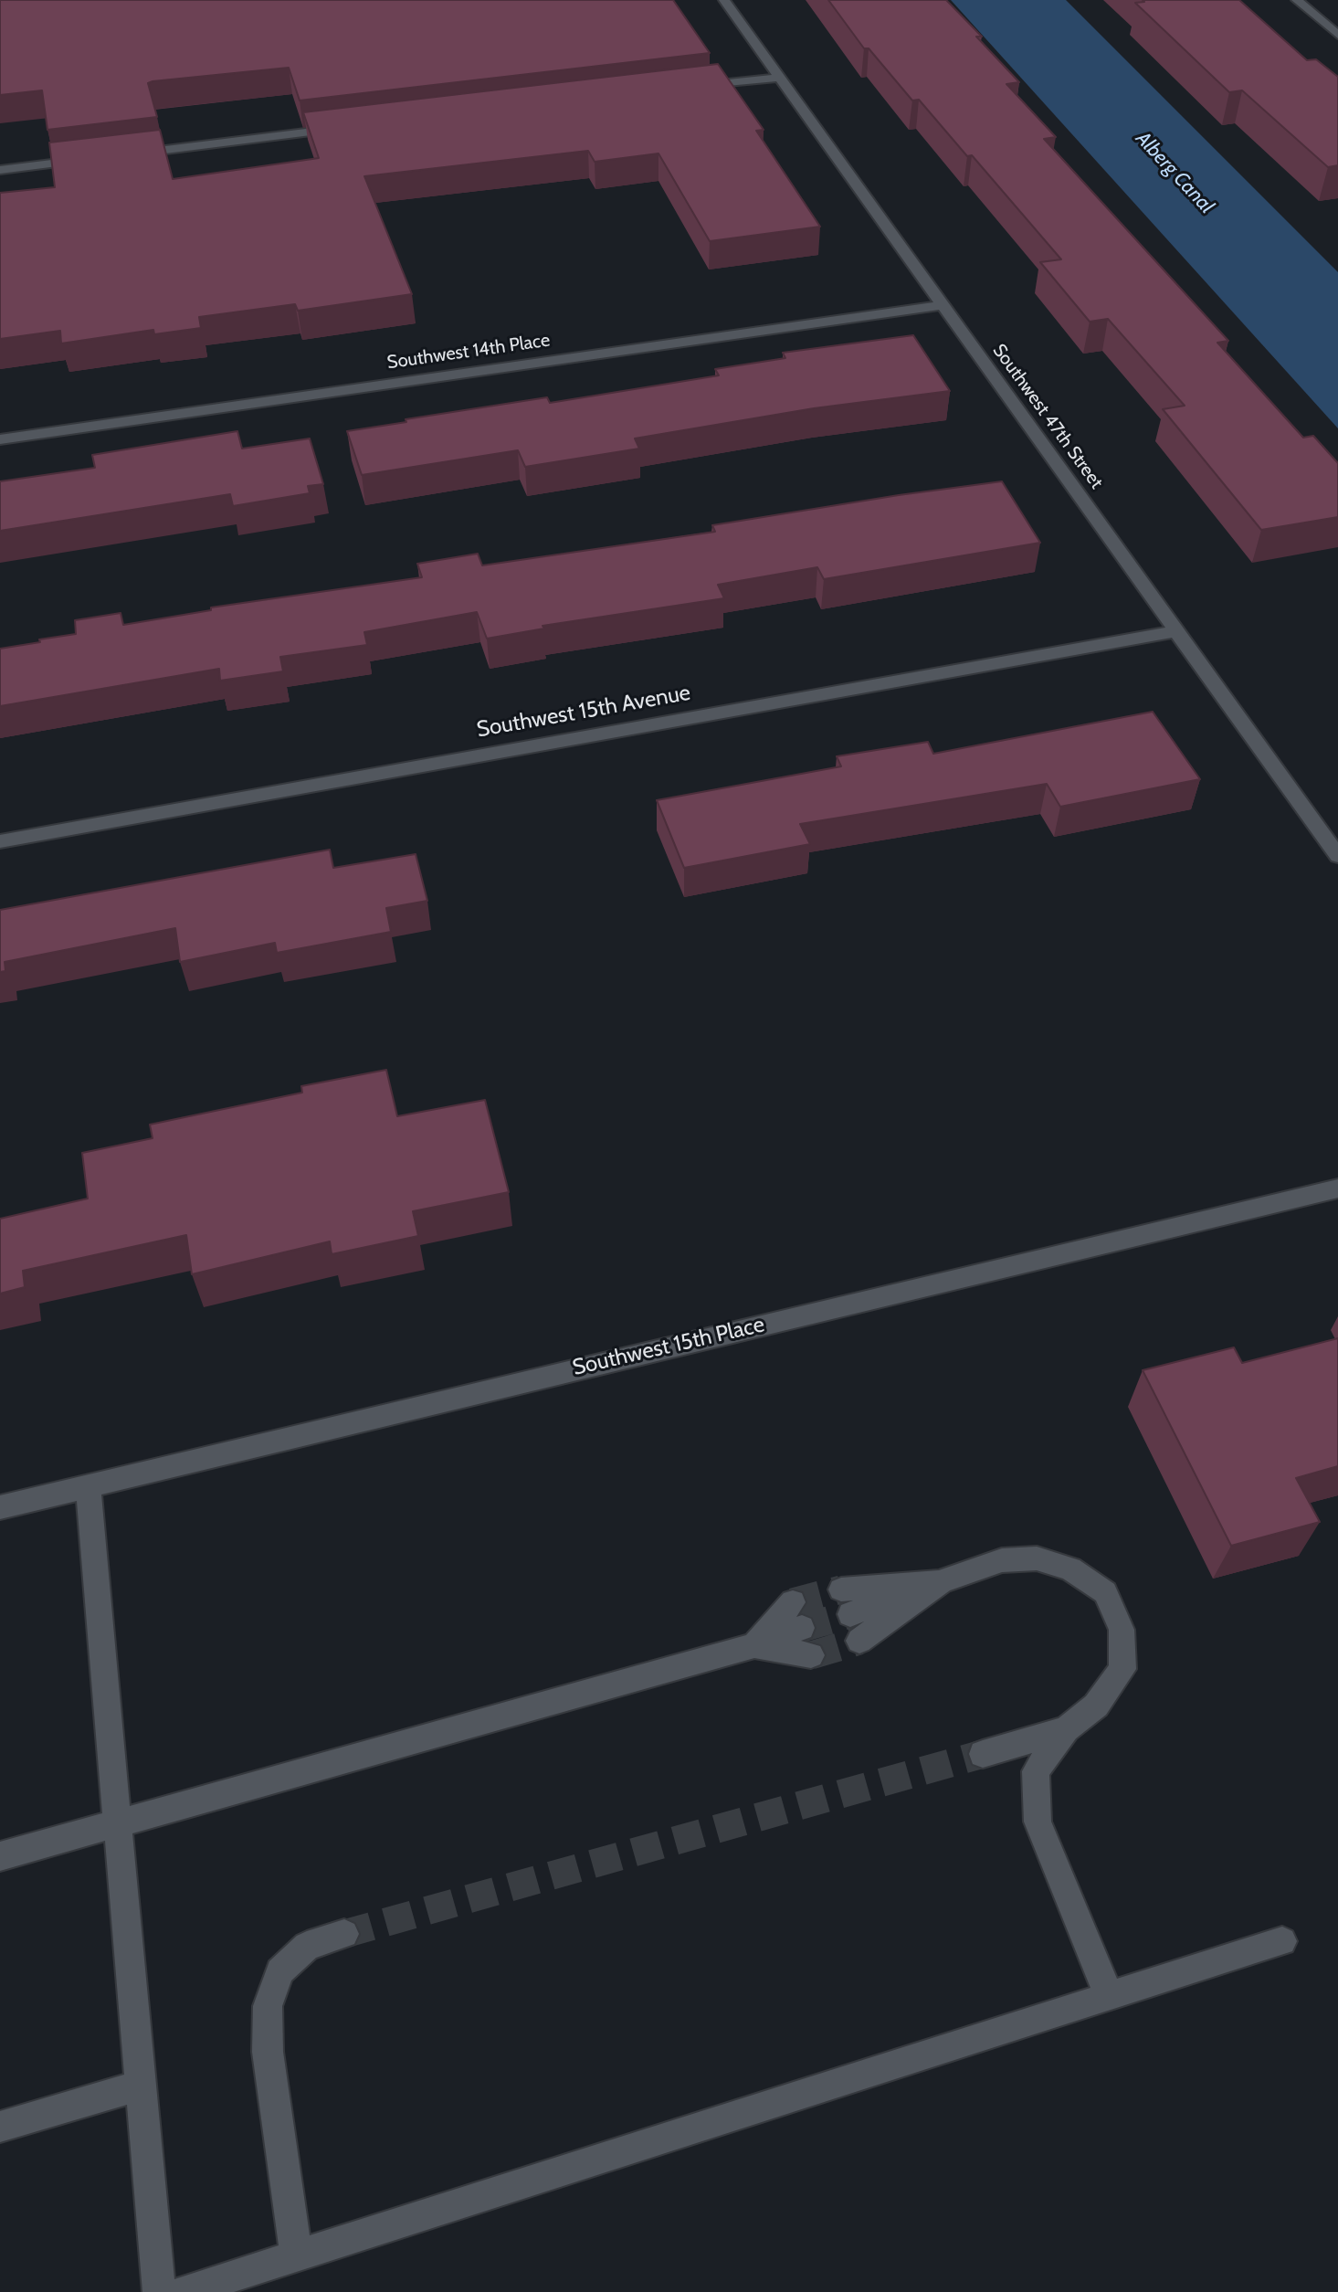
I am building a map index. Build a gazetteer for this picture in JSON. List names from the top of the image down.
{
  "streets": {
    "street": [
      "Southwest 14th Place",
      "Southwest 47th Street",
      "Southwest 15th Avenue",
      "Southwest 15th Place"
    ]
  },
  "crossings": [
    ["Southwest 14th Place", "Southwest 47th Street"],
    ["Southwest 47th Street", "Southwest 15th Avenue"]
  ],
  "water": ["Alberg Canal"]
}
